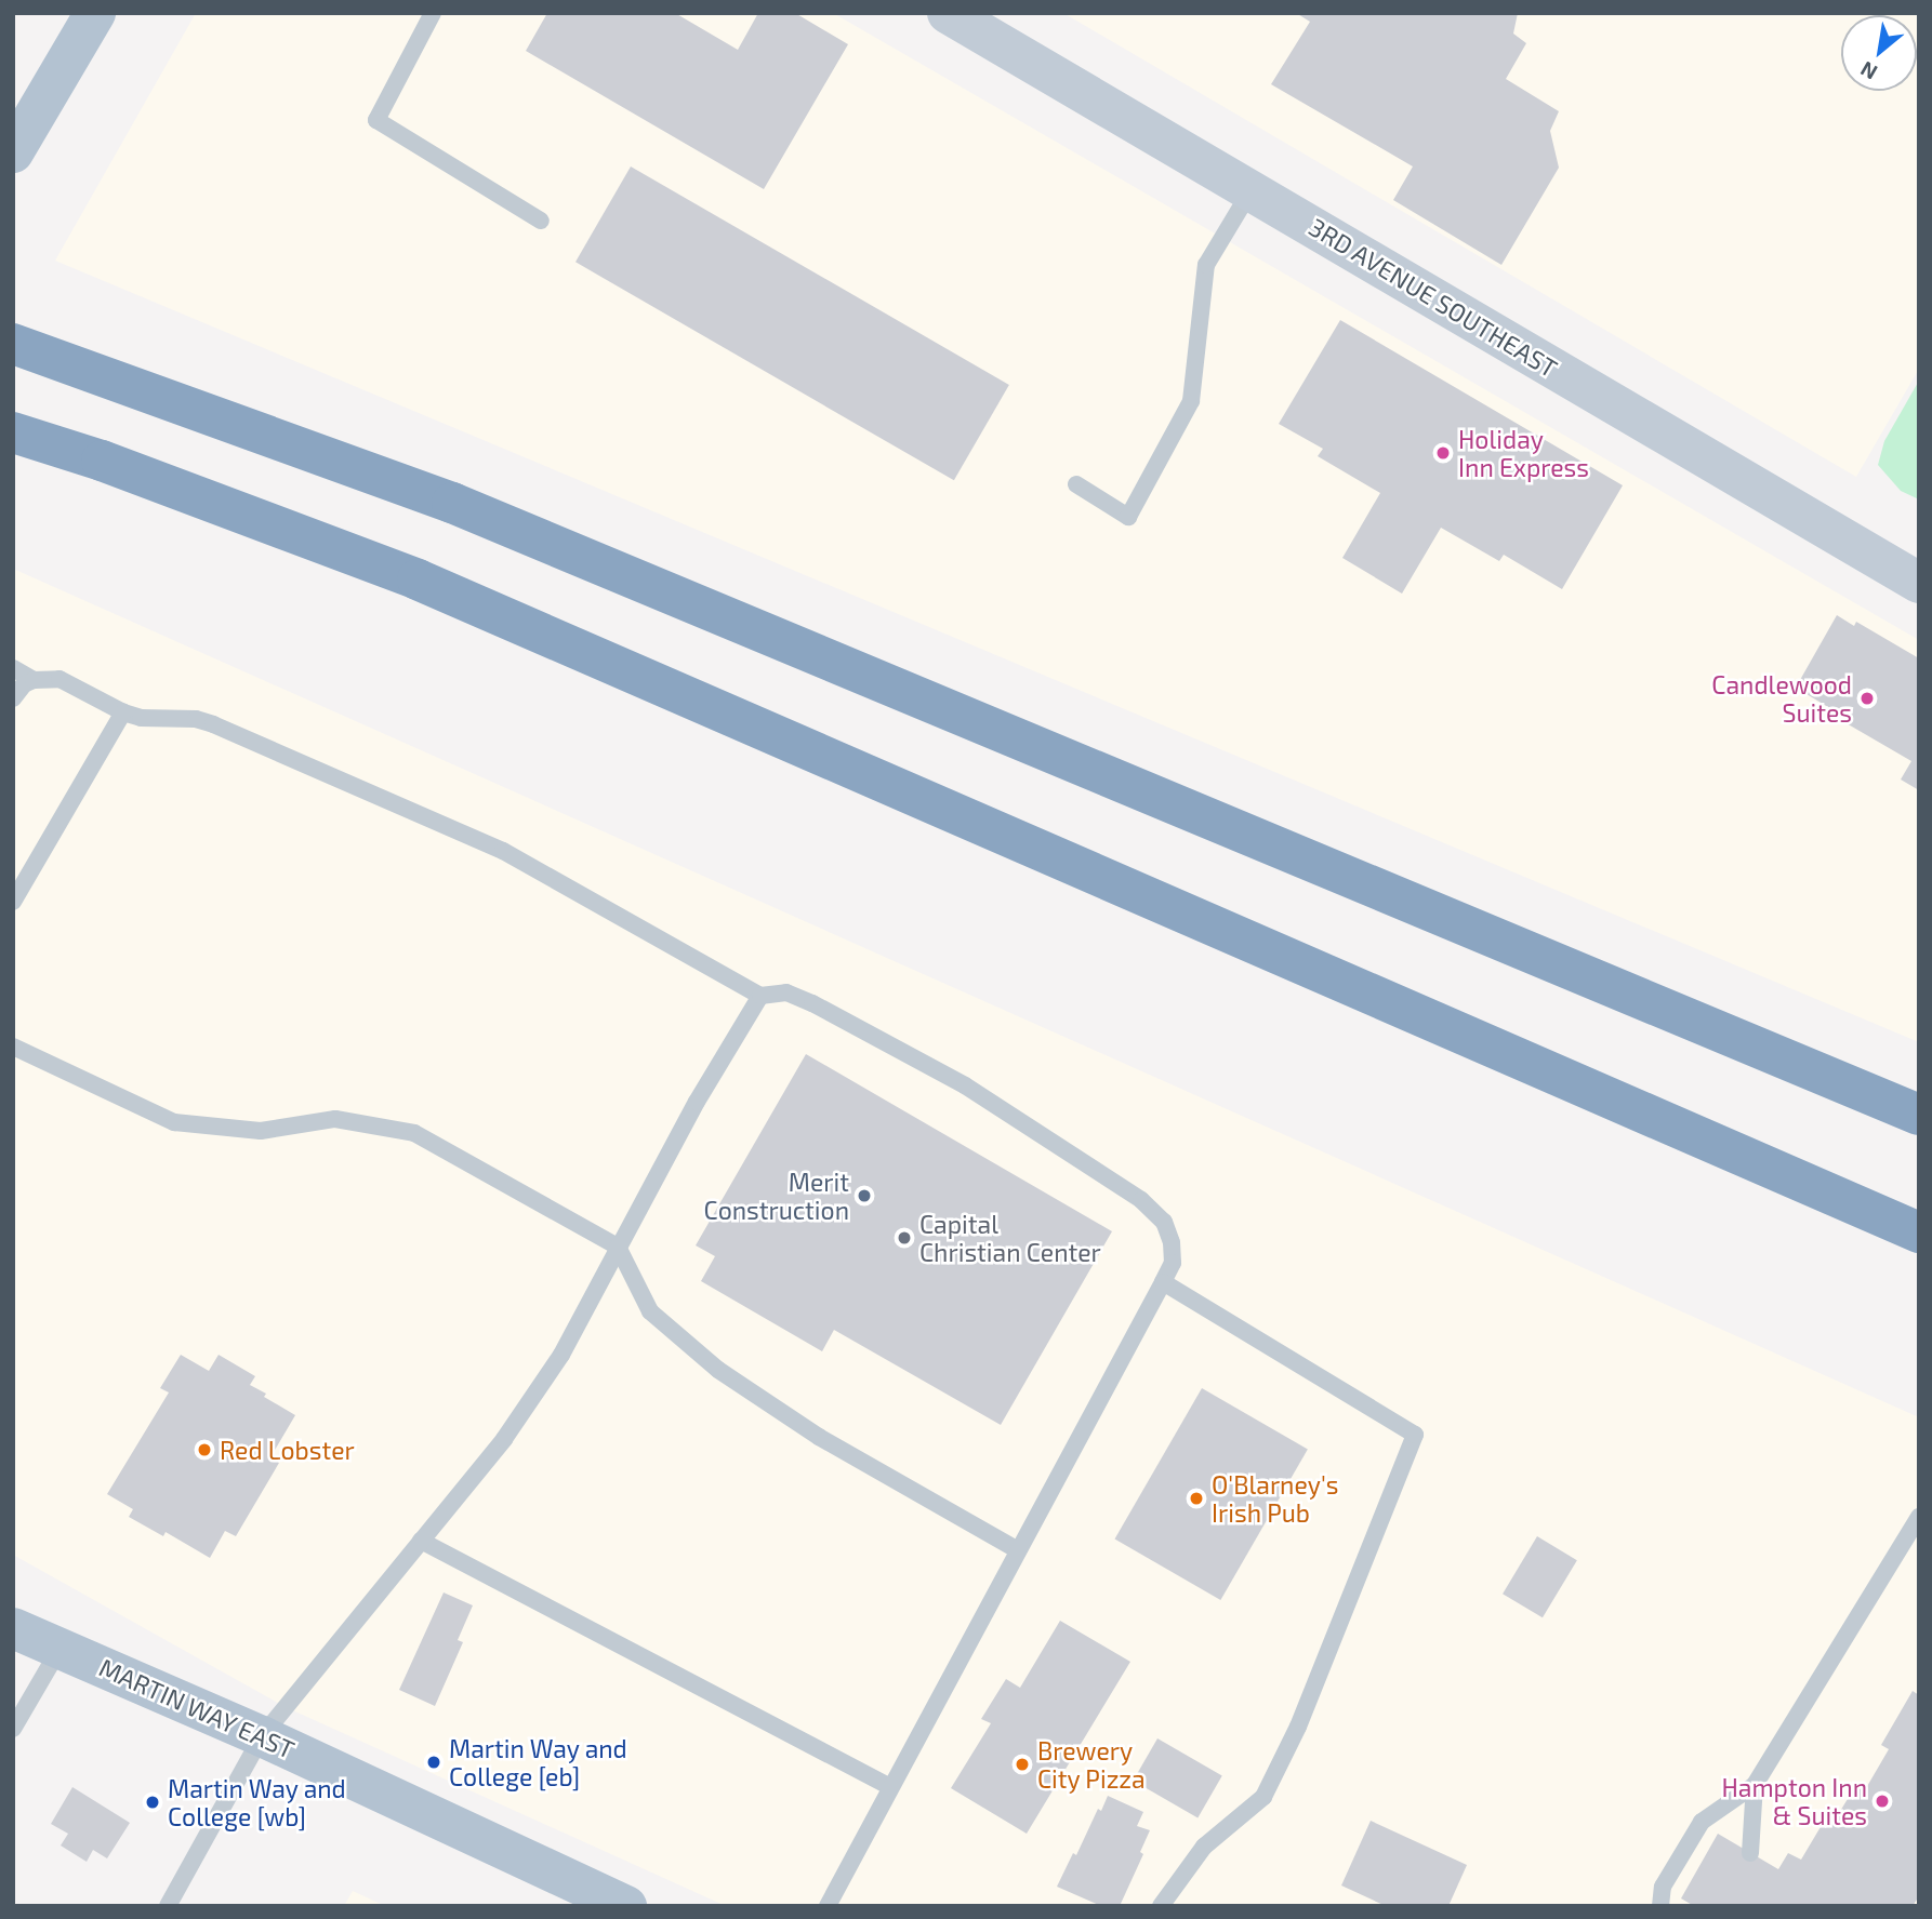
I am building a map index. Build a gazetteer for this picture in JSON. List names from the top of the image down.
{
  "streets": {
    "main road": ["MARTIN WAY EAST"],
    "street": ["3RD AVENUE SOUTHEAST"]
  },
  "places": [
    "Holiday Inn Express",
    "Candlewood Suites",
    "Merit Construction",
    "Capital Christian Center",
    "Red Lobster",
    "O'Blarney's Irish Pub",
    "Martin Way and College [eb]",
    "Brewery City Pizza",
    "Hampton Inn & Suites",
    "Martin Way and College [wb]"
  ],
  "north": "bottom left"
}
